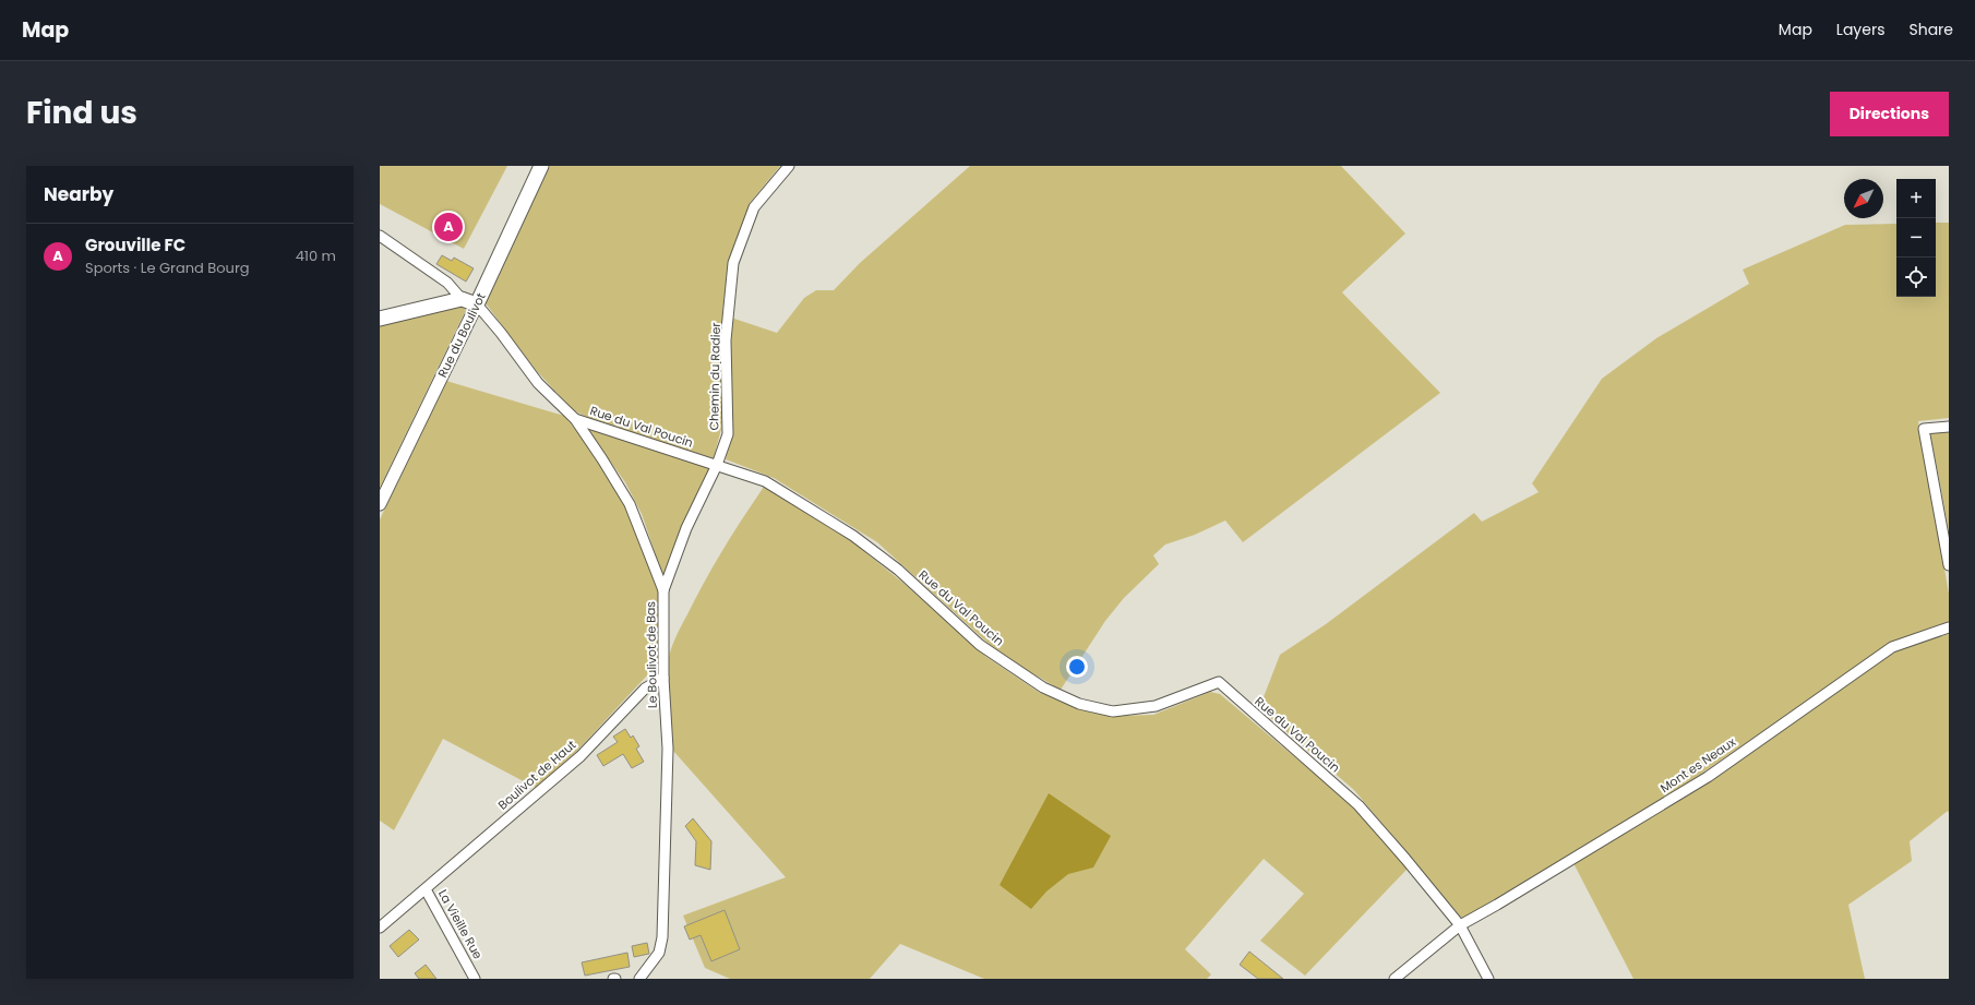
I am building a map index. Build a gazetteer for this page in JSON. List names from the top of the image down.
{
  "streets": {
    "main road": ["Rue du Boulivot"],
    "street": [
      "Chemin du Radier",
      "Rue du Val Poucin",
      "Le Boulivot de Bas",
      "Mont es Neaux",
      "Boulivot de Haut",
      "La Vieille Rue"
    ]
  },
  "crossings": [
    ["Rue du Boulivot", "Le Boulivot de Bas"],
    ["Chemin du Radier", "Rue du Val Poucin"],
    ["Chemin du Radier", "Le Boulivot de Bas"],
    ["Rue du Val Poucin", "Le Boulivot de Bas"],
    ["Rue du Val Poucin", "Mont es Neaux"],
    ["Le Boulivot de Bas", "Boulivot de Haut"],
    ["Boulivot de Haut", "La Vieille Rue"]
  ],
  "north": "bottom left",
  "page": {
    "header": "Map",
    "nav": ["Map", "Layers", "Share"],
    "title": "Find us",
    "buttons": "Directions",
    "heading": "Nearby",
    "map_buttons": ["+", "−"],
    "pins": "A",
    "list": [
      {
        "mark": "A",
        "name": "Grouville FC",
        "note": "Sports · Le Grand Bourg",
        "value": "410 m"
      }
    ]
  }
}
